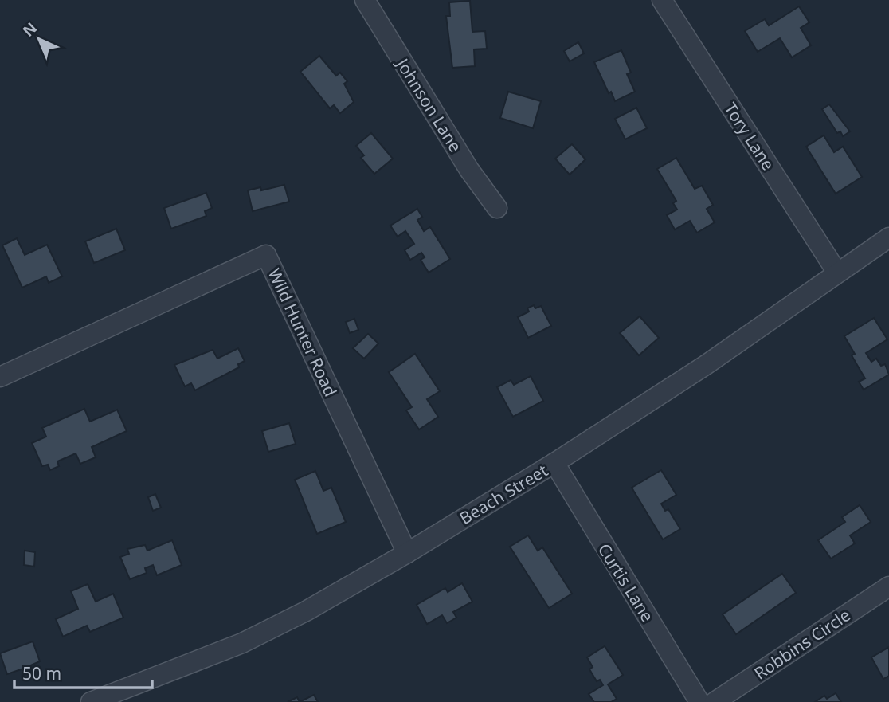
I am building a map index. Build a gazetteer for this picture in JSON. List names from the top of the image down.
{
  "streets": {
    "street": [
      "Johnson Lane",
      "Tory Lane",
      "Wild Hunter Road",
      "Beach Street",
      "Curtis Lane",
      "Robbins Circle"
    ]
  },
  "crossings": [
    ["Tory Lane", "Beach Street"],
    ["Wild Hunter Road", "Beach Street"],
    ["Beach Street", "Curtis Lane"]
  ],
  "scale_bar": "50 m",
  "north": "top left"
}
